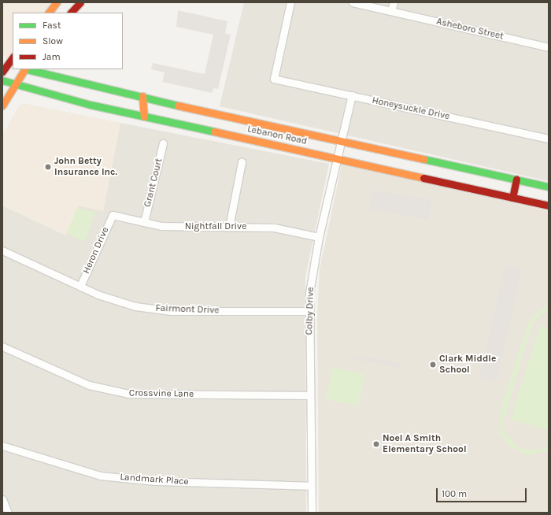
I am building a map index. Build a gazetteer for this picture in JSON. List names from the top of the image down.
{
  "streets": {
    "main road": ["Lebanon Road"],
    "street": [
      "Asheboro Street",
      "Honeysuckle Drive",
      "Grant Court",
      "Nightfall Drive",
      "Heron Drive",
      "Fairmont Drive",
      "Colby Drive",
      "Crossvine Lane",
      "Landmark Place"
    ]
  },
  "crossings": [
    ["Honeysuckle Drive", "Colby Drive"],
    ["Lebanon Road", "Colby Drive"],
    ["Grant Court", "Nightfall Drive"],
    ["Nightfall Drive", "Heron Drive"],
    ["Nightfall Drive", "Colby Drive"],
    ["Heron Drive", "Fairmont Drive"],
    ["Fairmont Drive", "Colby Drive"],
    ["Colby Drive", "Crossvine Lane"],
    ["Colby Drive", "Landmark Place"]
  ],
  "places": ["John Betty Insurance Inc.", "Clark Middle School", "Noel A Smith Elementary School"],
  "legend": ["Fast", "Slow", "Jam"],
  "scale_bar": "100 m"
}
